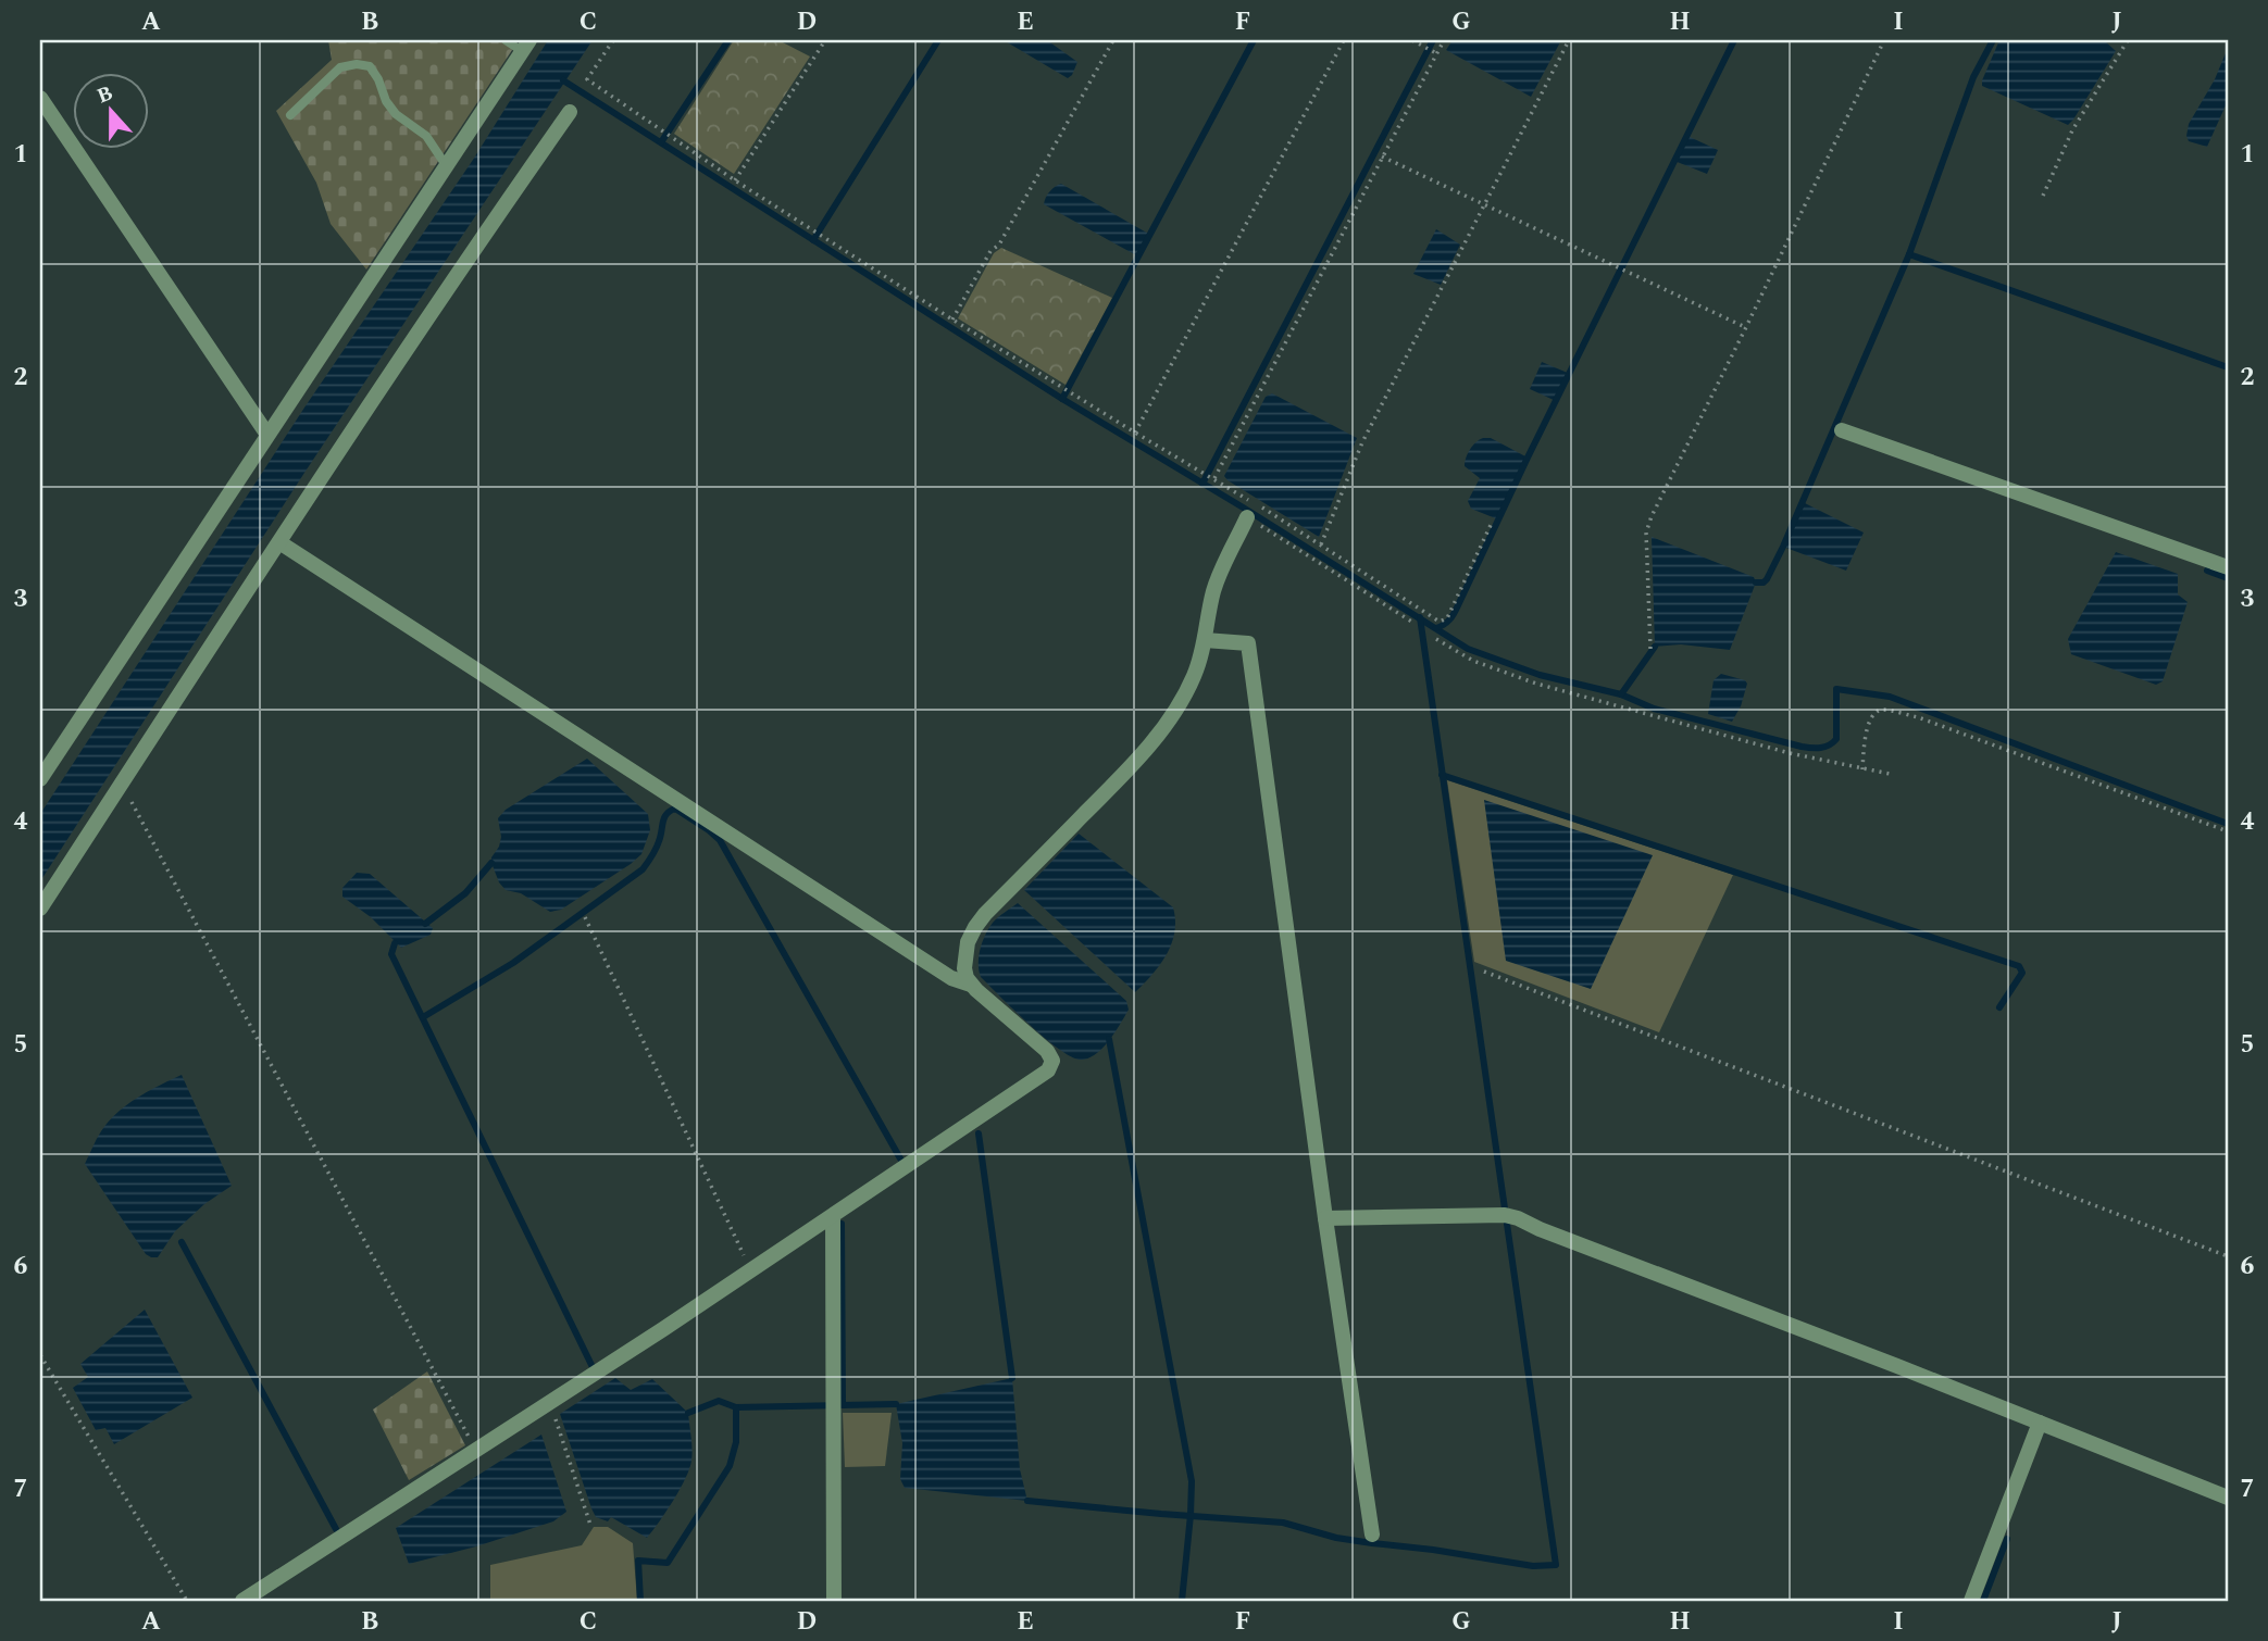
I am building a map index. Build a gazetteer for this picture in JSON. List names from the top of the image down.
{
  "north": "top",
  "grid": {
    "columns": [
      "A",
      "B",
      "C",
      "D",
      "E",
      "F",
      "G",
      "H",
      "I",
      "J"
    ],
    "rows": [
      "1",
      "2",
      "3",
      "4",
      "5",
      "6",
      "7"
    ]
  }
}
